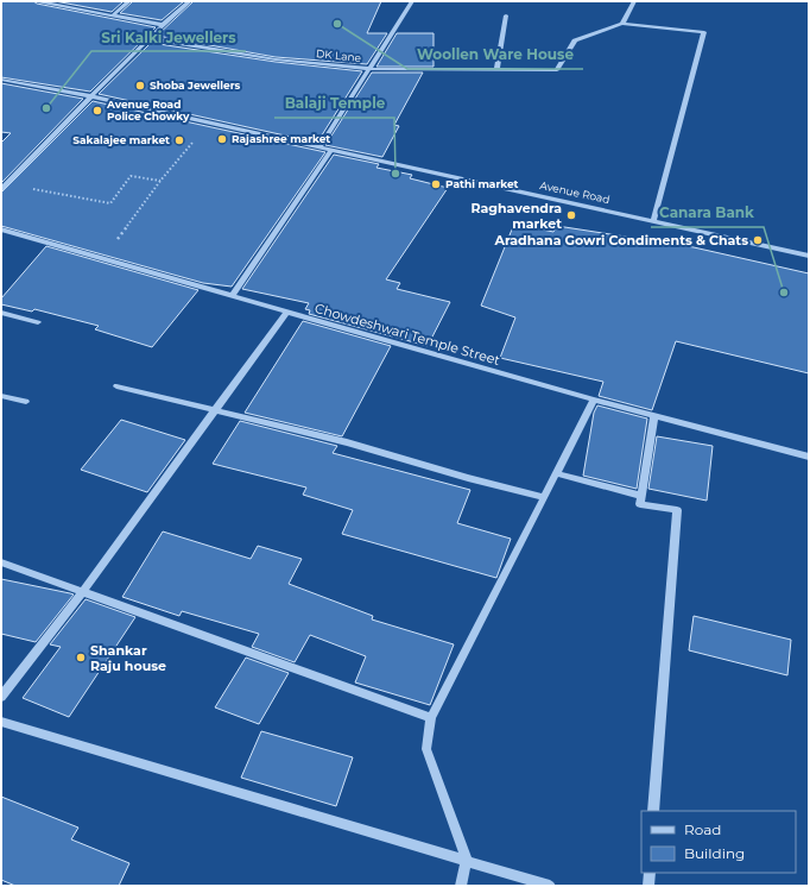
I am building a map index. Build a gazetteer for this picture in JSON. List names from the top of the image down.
{
  "streets": {
    "street": ["DK Lane", "Avenue Road", "Chowdeshwari Temple Street"]
  },
  "places": [
    "Woollen Ware House",
    "Shoba Jewellers",
    "Sri Kalki Jewellers",
    "Avenue Road Police Chowky",
    "Rajashree market",
    "Sakalajee market",
    "Balaji Temple",
    "Pathi market",
    "Raghavendra market",
    "Aradhana Gowri Condiments & Chats",
    "Canara Bank",
    "Shankar Raju house"
  ],
  "legend": ["Road", "Building"]
}
